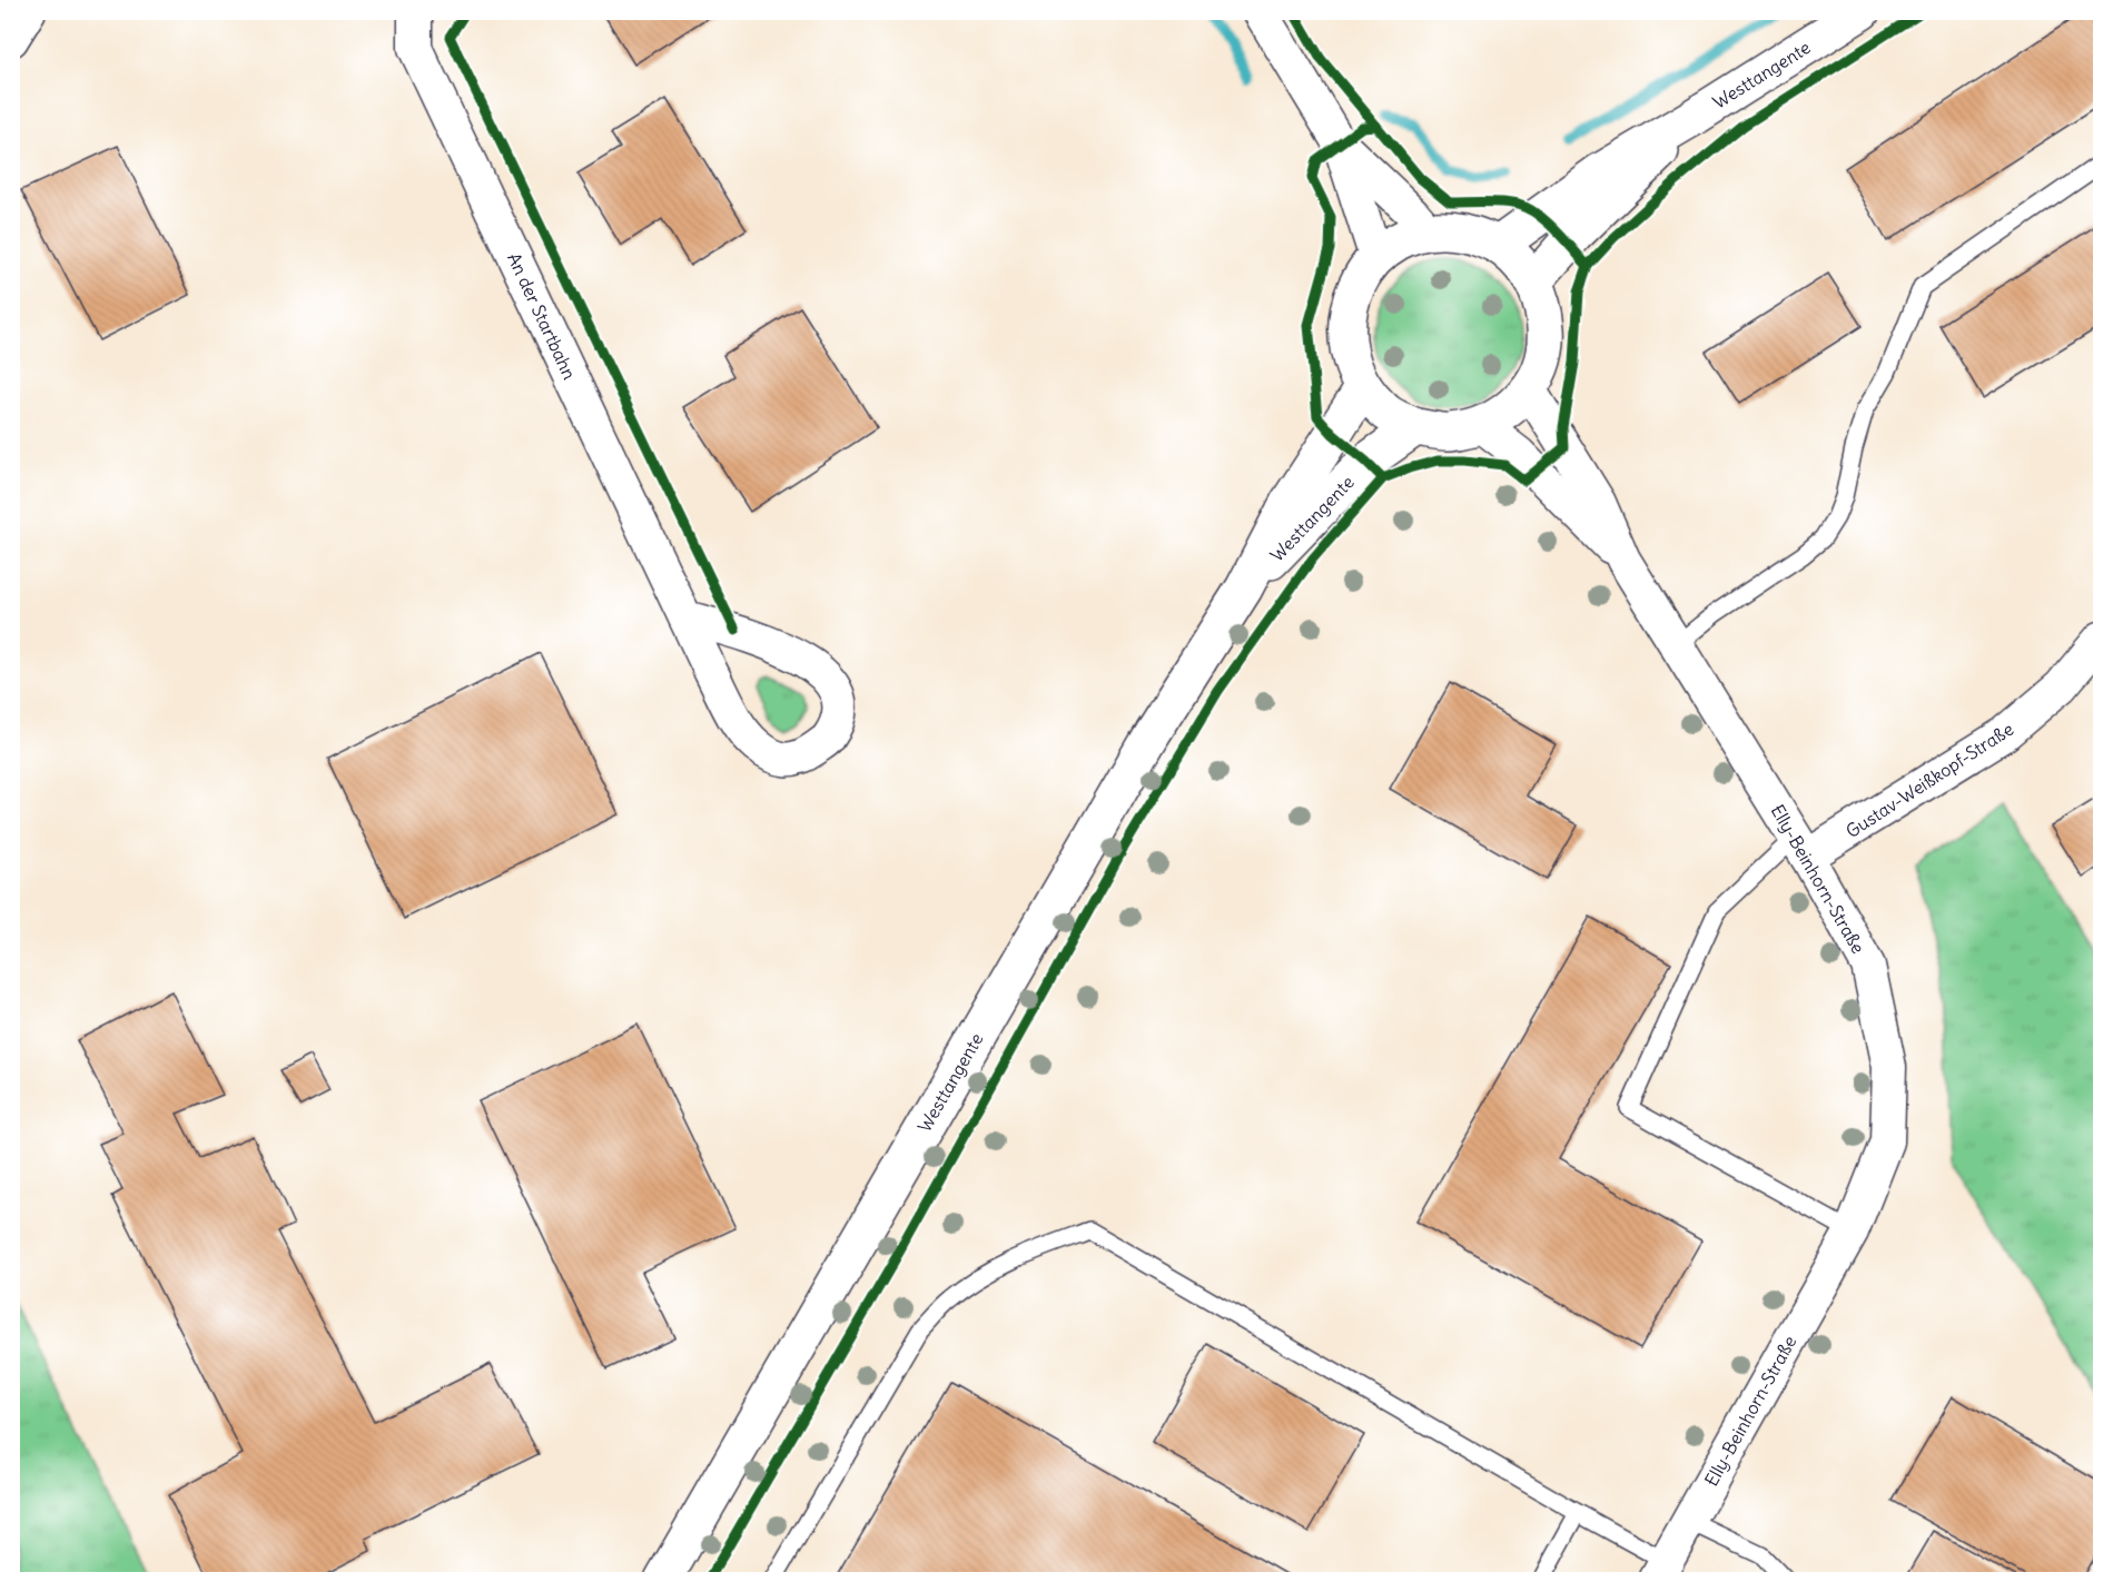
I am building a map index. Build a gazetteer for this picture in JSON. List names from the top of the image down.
{
  "streets": {
    "street": [
      "Westtangente",
      "An der Startbahn",
      "Gustav-Weißkopf-Straße",
      "Elly-Beinhorn-Straße"
    ]
  },
  "crossings": [
    ["Westtangente", "Elly-Beinhorn-Straße"],
    ["Gustav-Weißkopf-Straße", "Elly-Beinhorn-Straße"]
  ]
}
